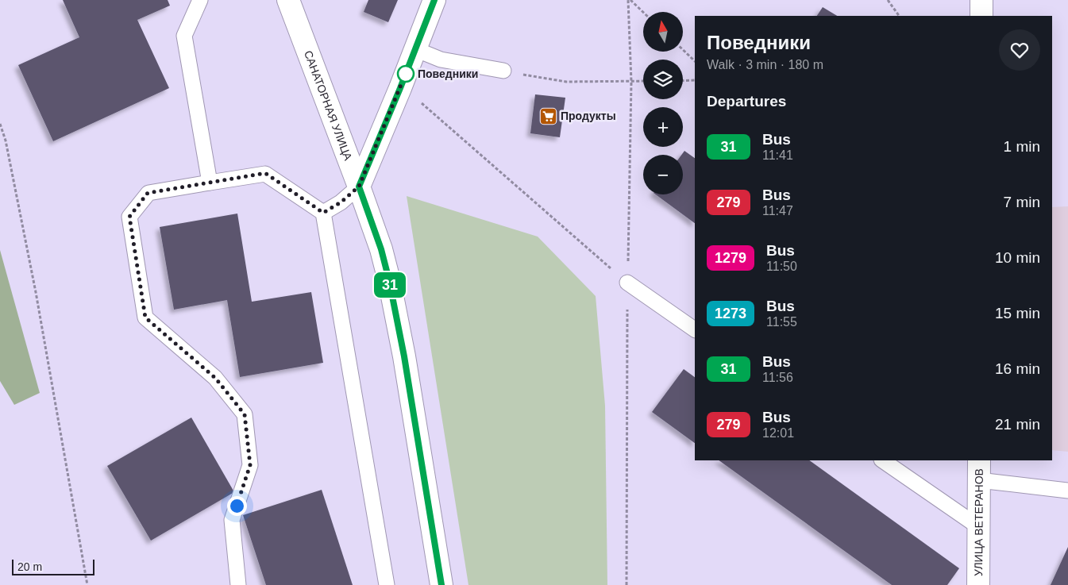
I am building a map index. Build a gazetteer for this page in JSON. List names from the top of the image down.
{
  "streets": {
    "street": ["САНАТОРНАЯ УЛИЦА", "УЛИЦА ВЕТЕРАНОВ"]
  },
  "places": {
    "other": ["Поведники"],
    "supermarket": ["Продукты"]
  },
  "lines": ["bus line 31"],
  "scale_bar": "20 m",
  "north": "top",
  "page": {
    "on_map": "31",
    "map_buttons": ["+", "−"],
    "heading": [
      ["Поведники", "Walk · 3 min · 180 m"],
      "Departures"
    ],
    "list": [
      {
        "mark": "31",
        "name": "Bus",
        "note": "11:41",
        "value": "1 min"
      },
      {
        "mark": "279",
        "name": "Bus",
        "note": "11:47",
        "value": "7 min"
      },
      {
        "mark": "1279",
        "name": "Bus",
        "note": "11:50",
        "value": "10 min"
      },
      {
        "mark": "1273",
        "name": "Bus",
        "note": "11:55",
        "value": "15 min"
      },
      {
        "mark": "31",
        "name": "Bus",
        "note": "11:56",
        "value": "16 min"
      },
      {
        "mark": "279",
        "name": "Bus",
        "note": "12:01",
        "value": "21 min"
      }
    ],
    "scale": "20 m"
  }
}
